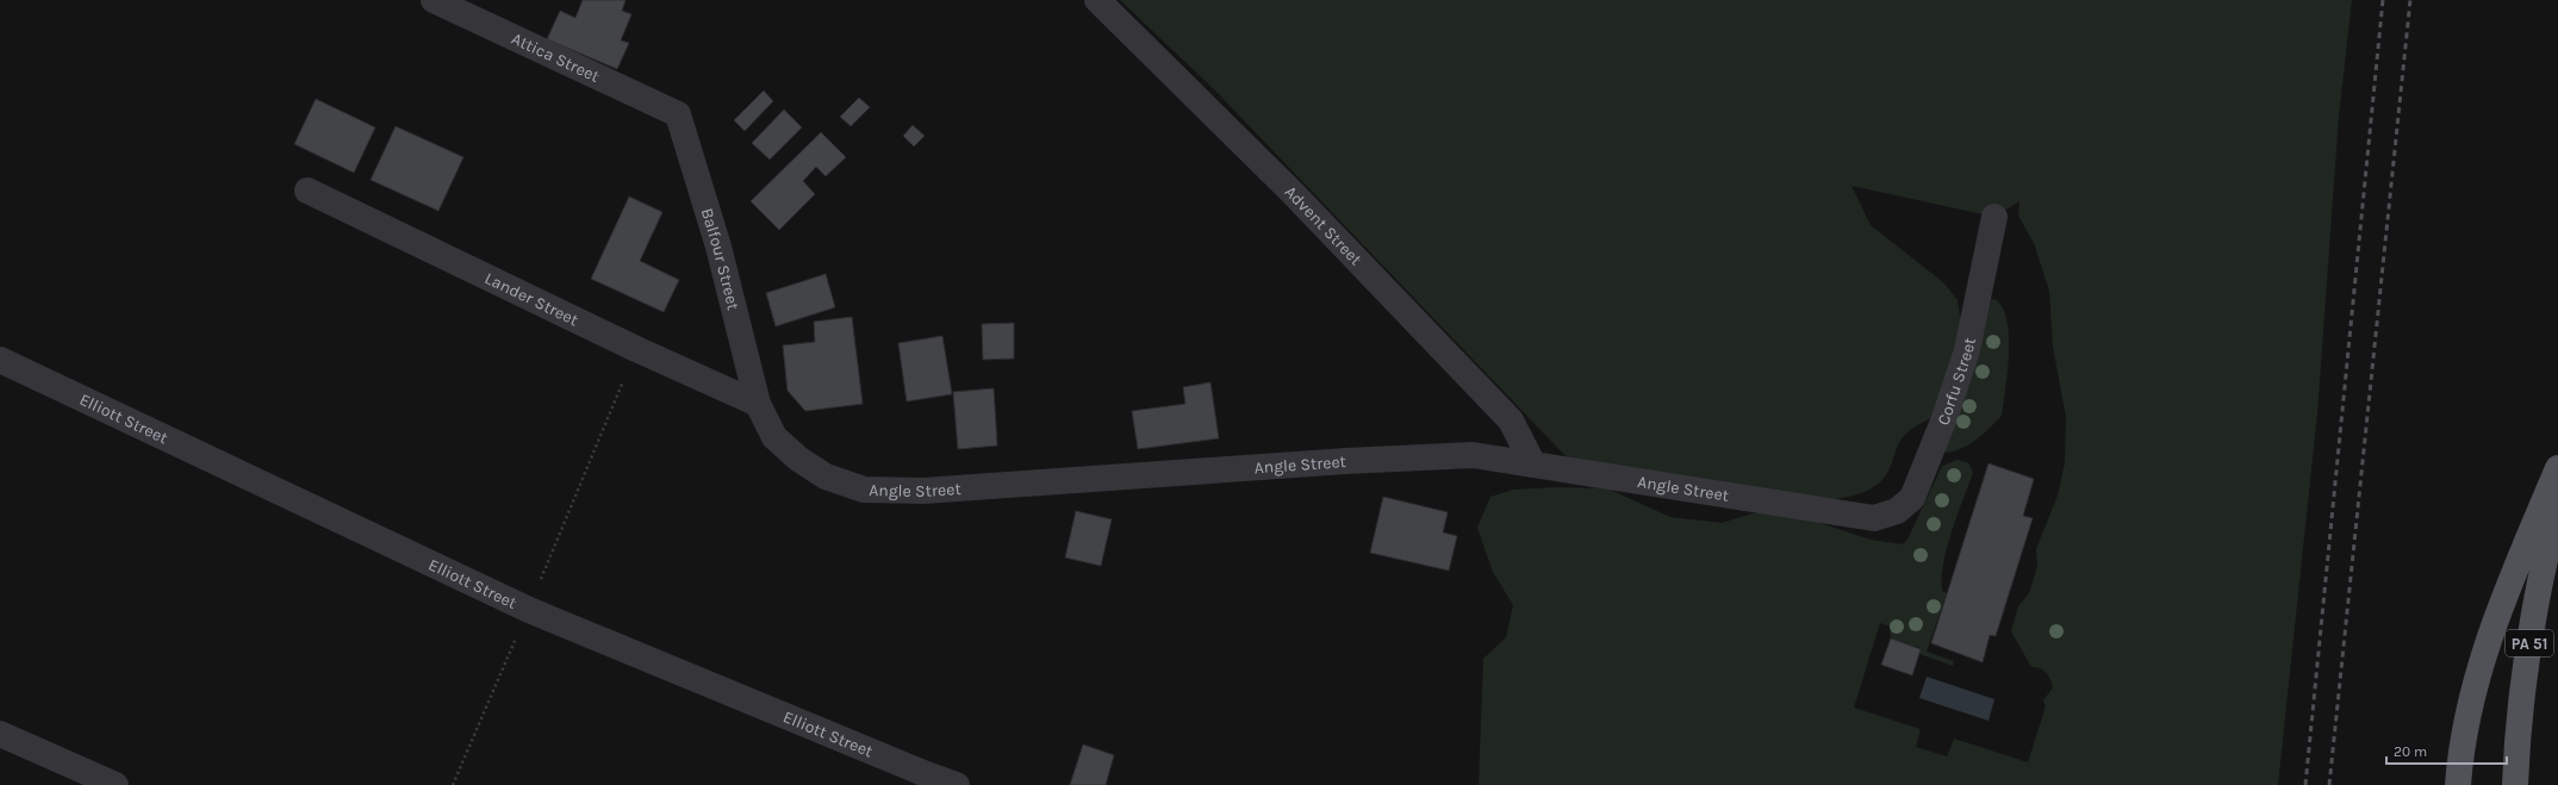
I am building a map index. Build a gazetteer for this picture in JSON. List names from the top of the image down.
{
  "streets": {
    "main road": ["PA 51"],
    "street": [
      "Attica Street",
      "Advent Street",
      "Balfour Street",
      "Lander Street",
      "Corfu Street",
      "Elliott Street",
      "Angle Street"
    ]
  },
  "crossings": [
    ["Attica Street", "Balfour Street"],
    ["Advent Street", "Angle Street"],
    ["Balfour Street", "Lander Street"],
    ["Balfour Street", "Angle Street"],
    ["Lander Street", "Angle Street"],
    ["Corfu Street", "Angle Street"]
  ],
  "scale_bar": "20 m"
}
